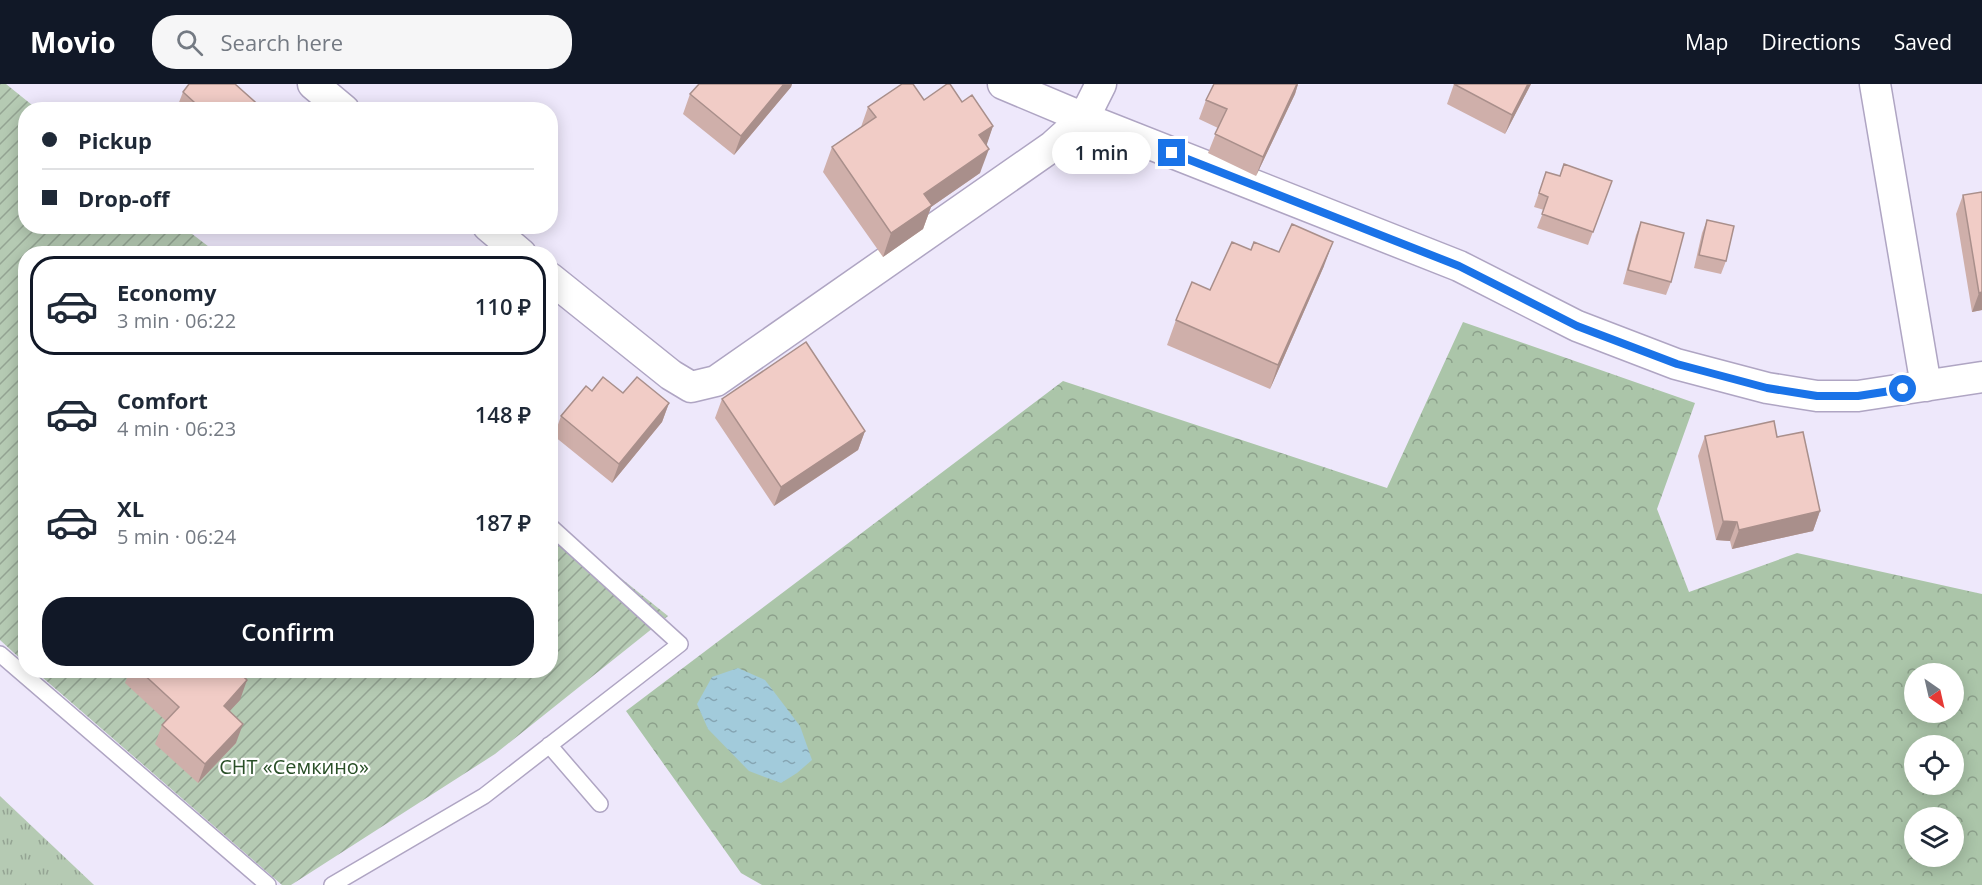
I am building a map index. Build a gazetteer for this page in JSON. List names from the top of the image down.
{
  "parks": ["СНТ «Семкино»"],
  "north": "bottom right",
  "page": {
    "header": "Movio",
    "search": "Search here",
    "nav": ["Map", "Directions", "Saved"],
    "banner": ["Pickup", "Drop-off"],
    "bubble": "1 min",
    "list": [
      {
        "name": "Economy",
        "note": "3 min · 06:22",
        "value": "110 ₽"
      },
      {
        "name": "Comfort",
        "note": "4 min · 06:23",
        "value": "148 ₽"
      },
      {
        "name": "XL",
        "note": "5 min · 06:24",
        "value": "187 ₽"
      }
    ],
    "buttons": "Confirm"
  }
}
